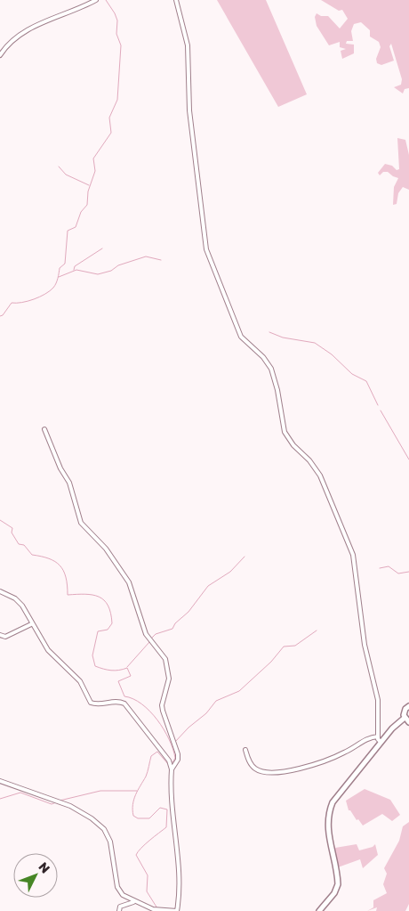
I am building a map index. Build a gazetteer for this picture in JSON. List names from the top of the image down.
{
  "north": "top right"
}
